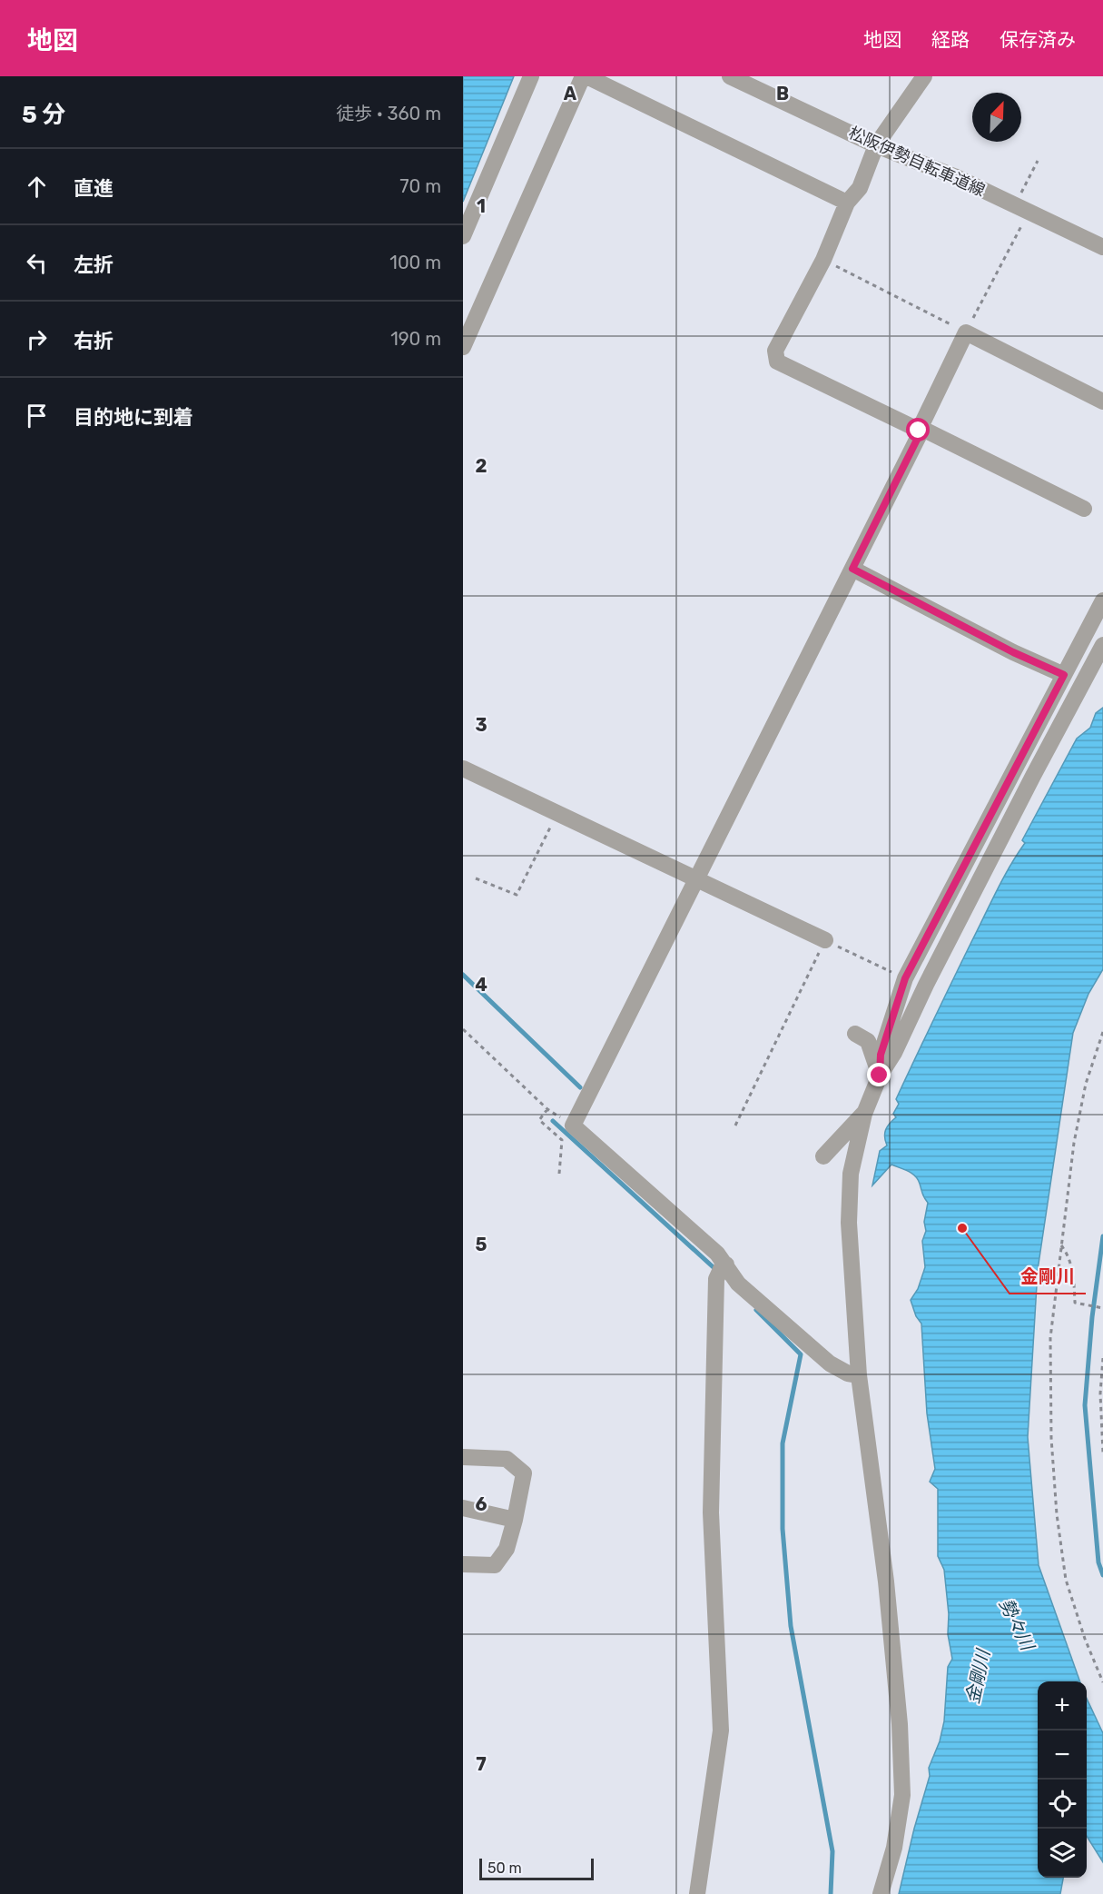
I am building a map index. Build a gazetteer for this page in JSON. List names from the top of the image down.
{
  "streets": {
    "street": ["松阪伊勢自転車道線"]
  },
  "water": ["勢々川", "金剛川"],
  "places": ["金剛川"],
  "scale_bar": "50 m",
  "north": "top right",
  "page": {
    "header": "地図",
    "nav": ["地図", "経路", "保存済み"],
    "heading": ["5 分", "徒歩 · 360 m"],
    "list": [
      ["直進", "70 m"],
      ["左折", "100 m"],
      ["右折", "190 m"],
      "目的地に到着"
    ],
    "map_buttons": ["+", "−"],
    "scale": "50 m"
  },
  "grid": {
    "columns": ["A", "B"],
    "rows": [
      "1",
      "2",
      "3",
      "4",
      "5",
      "6",
      "7"
    ]
  }
}
